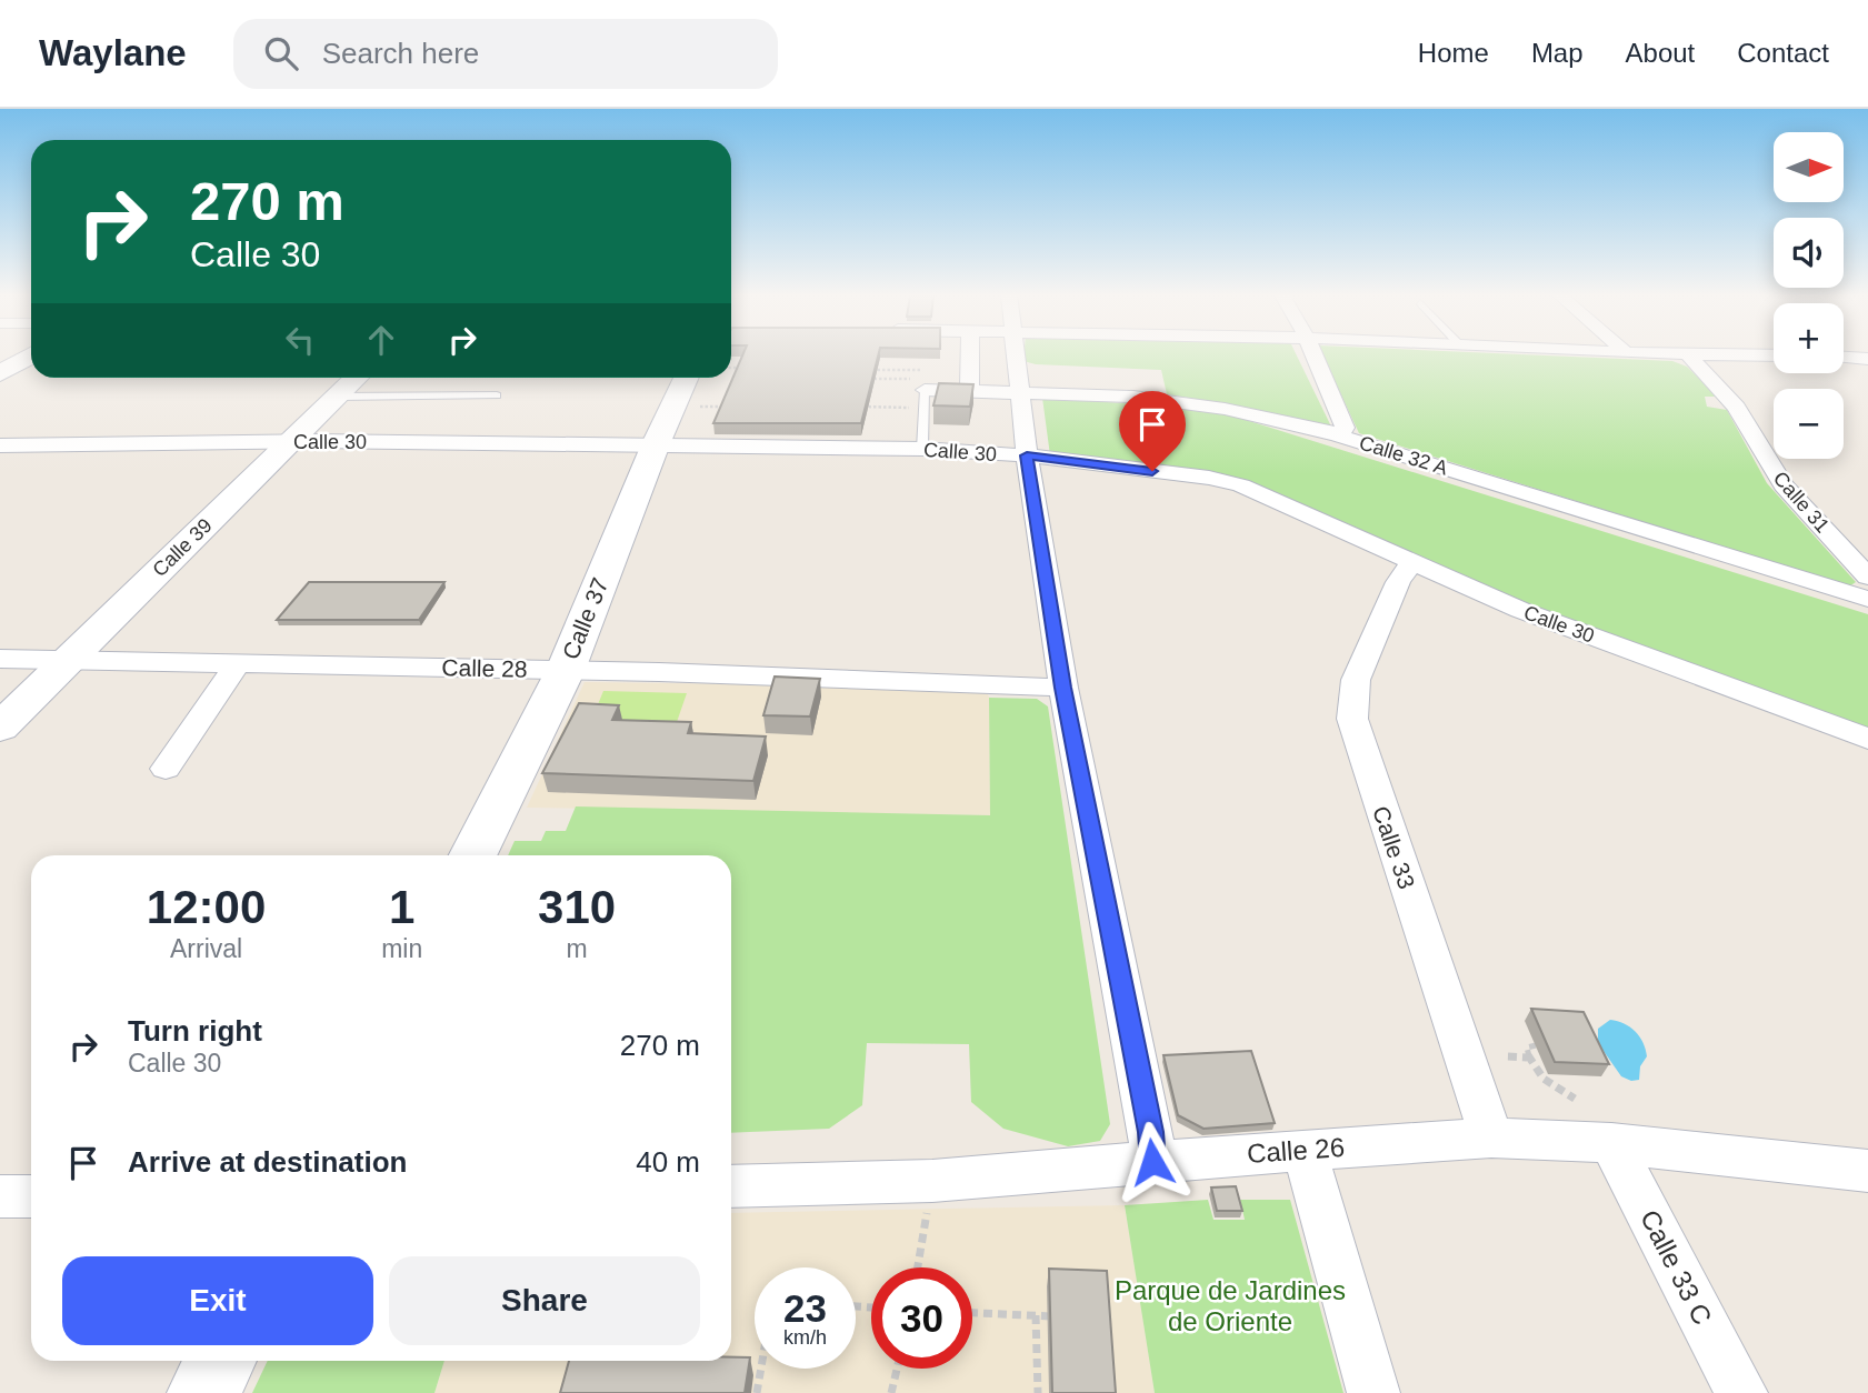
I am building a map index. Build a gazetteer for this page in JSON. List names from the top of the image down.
{
  "streets": {
    "street": [
      "Calle 30",
      "Calle 32 A",
      "Calle 31",
      "Calle 39",
      "Calle 37",
      "Calle 28",
      "Calle 33",
      "Calle 26",
      "Calle 33 C"
    ]
  },
  "crossings": [
    ["Calle 30", "Calle 39"],
    ["Calle 30", "Calle 37"],
    ["Calle 30", "Calle 33"],
    ["Calle 39", "Calle 28"],
    ["Calle 37", "Calle 28"],
    ["Calle 33", "Calle 26"],
    ["Calle 26", "Calle 33 C"]
  ],
  "parks": ["Parque de Jardines de Oriente"],
  "north": "right",
  "page": {
    "header": "Waylane",
    "search": "Search here",
    "nav": [
      "Home",
      "Map",
      "About",
      "Contact"
    ],
    "map_buttons": ["+", "−"],
    "turn": ["270 m", "Calle 30"],
    "eta": [
      "12:00",
      "Arrival",
      "1",
      "min",
      "310",
      "m"
    ],
    "list": [
      {
        "name": "Turn right",
        "note": "Calle 30",
        "value": "270 m"
      },
      {
        "name": "Arrive at destination",
        "value": "40 m"
      }
    ],
    "buttons": ["Exit", "Share"],
    "speed": "23 km/h",
    "limit": "30"
  }
}
